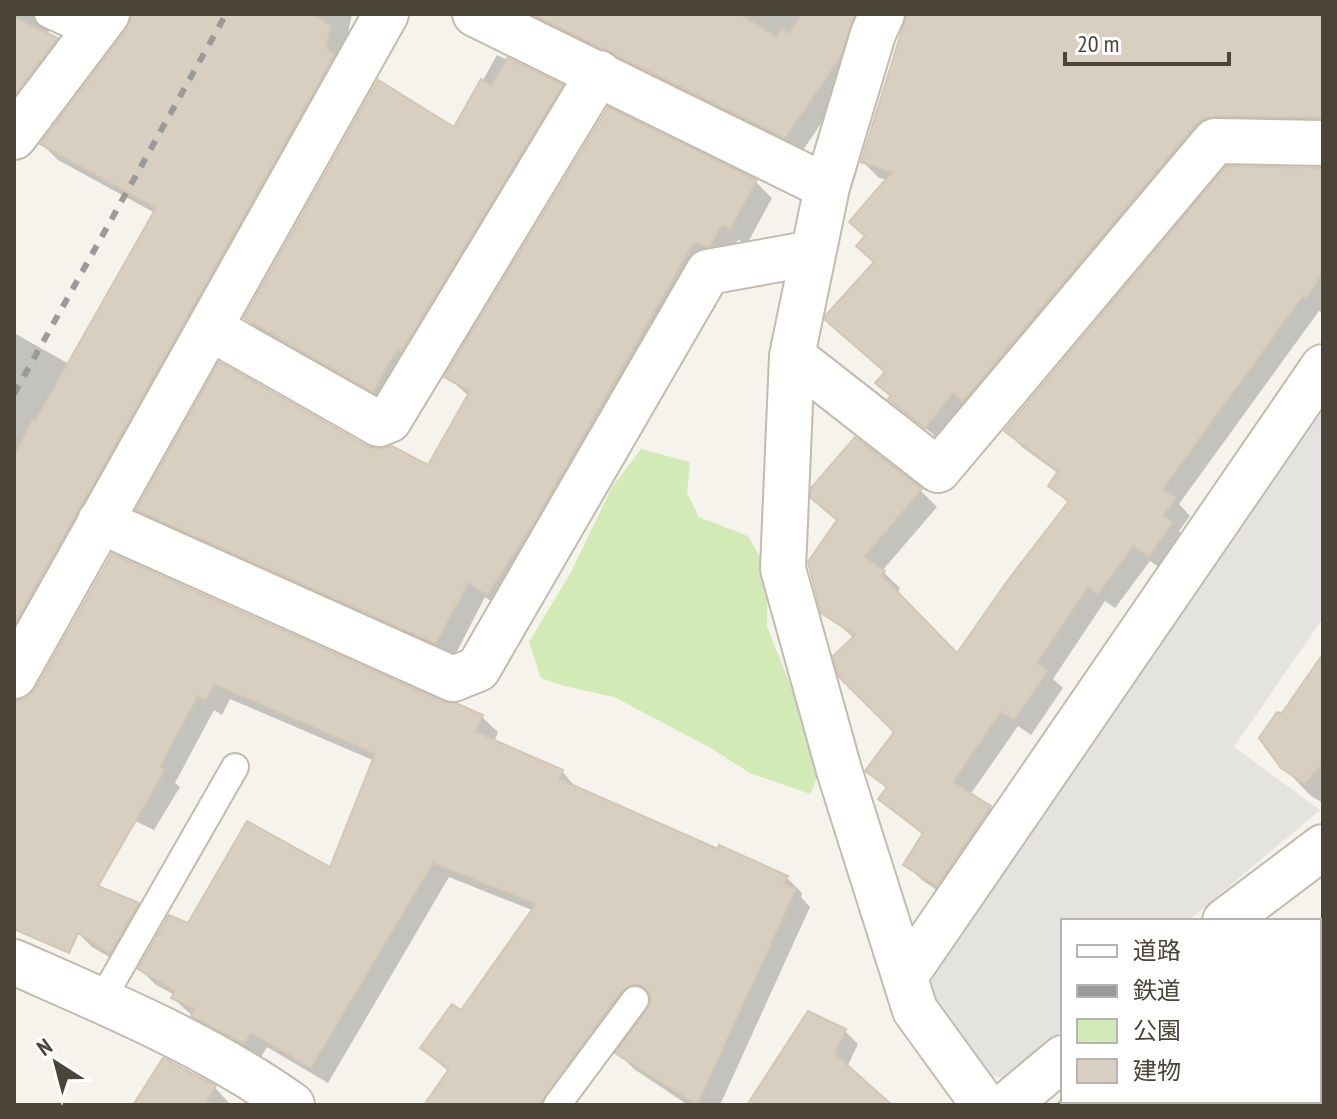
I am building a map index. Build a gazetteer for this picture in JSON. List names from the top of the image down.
{
  "legend": [
    "道路",
    "鉄道",
    "公園",
    "建物"
  ],
  "scale_bar": "20 m",
  "north": "top left"
}
